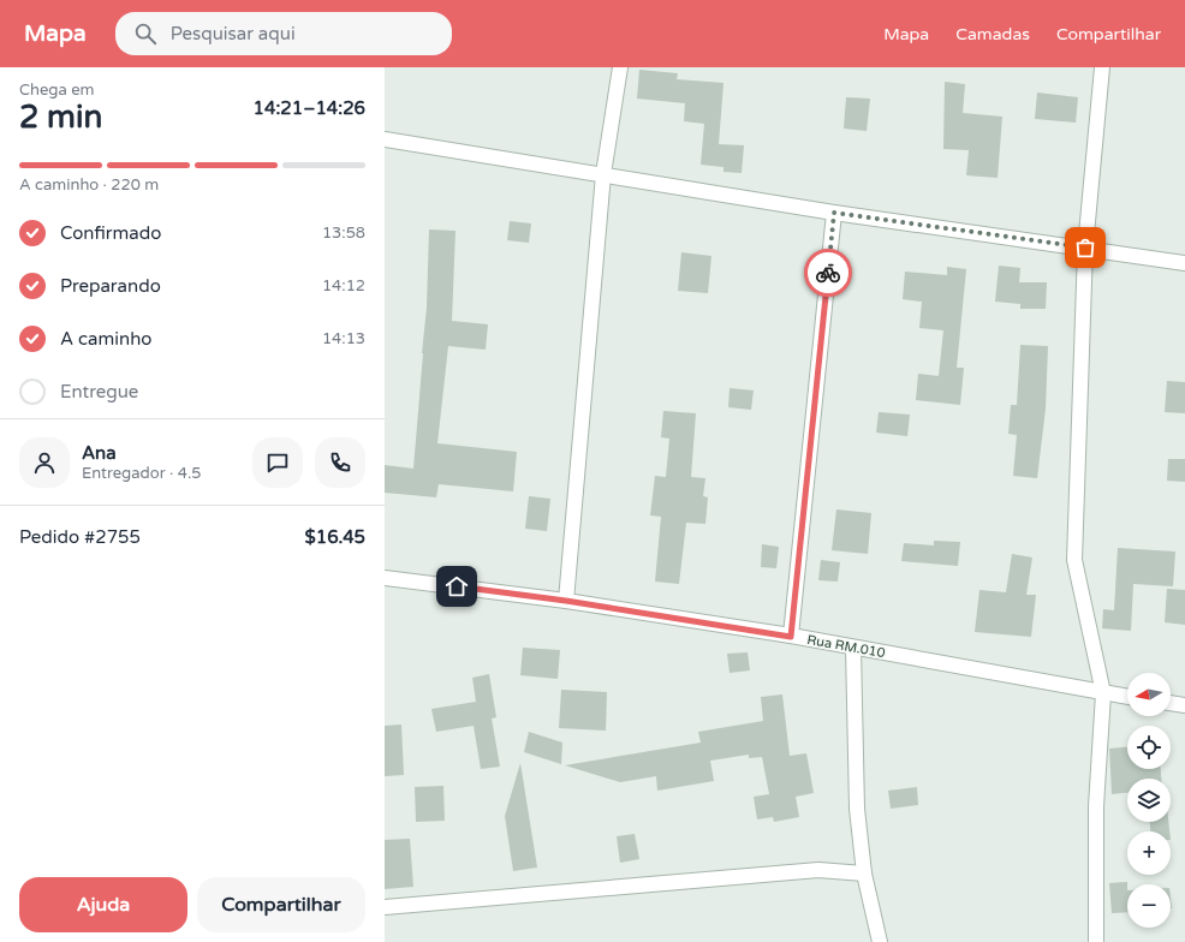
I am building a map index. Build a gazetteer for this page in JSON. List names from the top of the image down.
{
  "streets": {
    "street": ["Rua RM.010"]
  },
  "north": "left",
  "page": {
    "header": "Mapa",
    "search": "Pesquisar aqui",
    "nav": ["Mapa", "Camadas", "Compartilhar"],
    "heading": ["2 min", "Chega em", "14:21–14:26"],
    "panel": [
      "Ana",
      "Entregador · 4.5",
      "Pedido #2755",
      "$16.45"
    ],
    "bar": "A caminho · 220 m",
    "list": [
      ["Confirmado", "13:58"],
      ["Preparando", "14:12"],
      ["A caminho", "14:13"],
      "Entregue"
    ],
    "map_buttons": ["+", "−"],
    "buttons": ["Ajuda", "Compartilhar"]
  }
}
